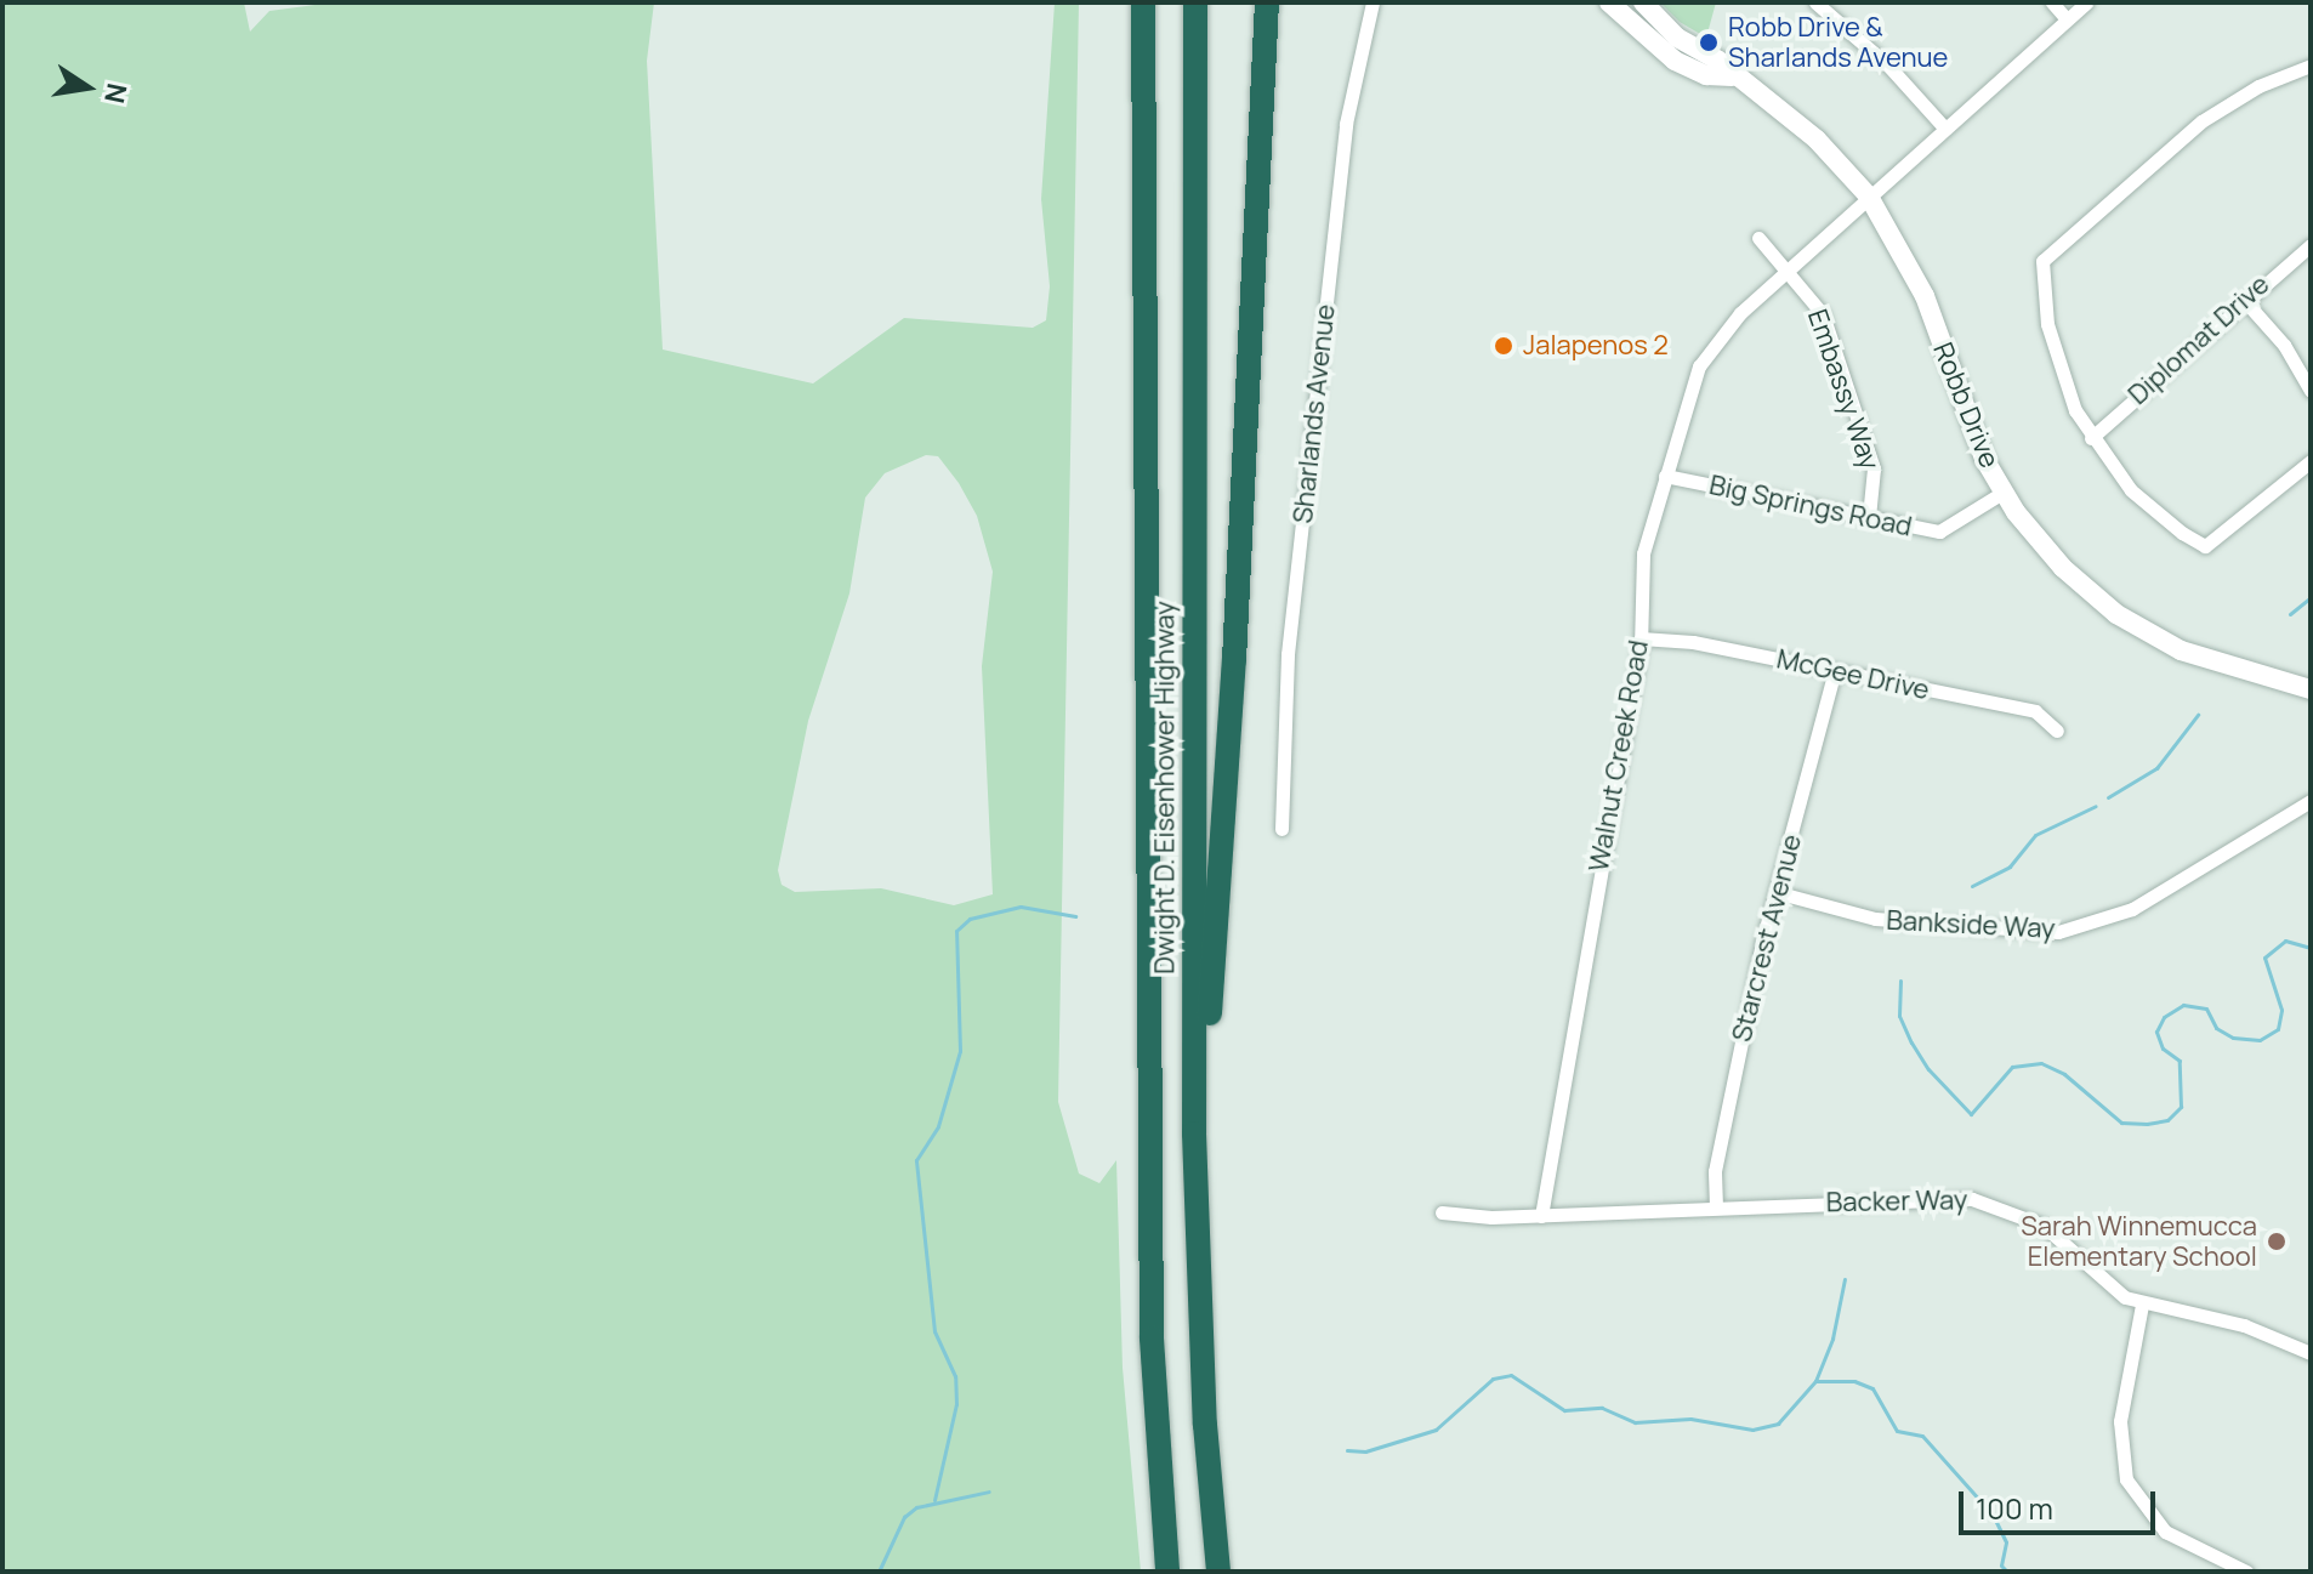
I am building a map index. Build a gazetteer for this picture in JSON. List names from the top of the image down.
{
  "streets": {
    "highway": ["Dwight D. Eisenhower Highway"],
    "main road": ["Robb Drive"],
    "street": [
      "Diplomat Drive",
      "Embassy Way",
      "Sharlands Avenue",
      "Big Springs Road",
      "McGee Drive",
      "Walnut Creek Road",
      "Bankside Way",
      "Starcrest Avenue",
      "Backer Way"
    ]
  },
  "crossings": [
    ["Embassy Way", "Big Springs Road"],
    ["Embassy Way", "Walnut Creek Road"],
    ["Robb Drive", "Big Springs Road"],
    ["Robb Drive", "Walnut Creek Road"],
    ["Big Springs Road", "Walnut Creek Road"],
    ["McGee Drive", "Walnut Creek Road"],
    ["McGee Drive", "Starcrest Avenue"],
    ["Walnut Creek Road", "Backer Way"],
    ["Bankside Way", "Starcrest Avenue"],
    ["Starcrest Avenue", "Backer Way"]
  ],
  "places": ["Robb Drive & Sharlands Avenue", "Jalapenos 2", "Sarah Winnemucca Elementary School"],
  "scale_bar": "100 m",
  "north": "right"
}
